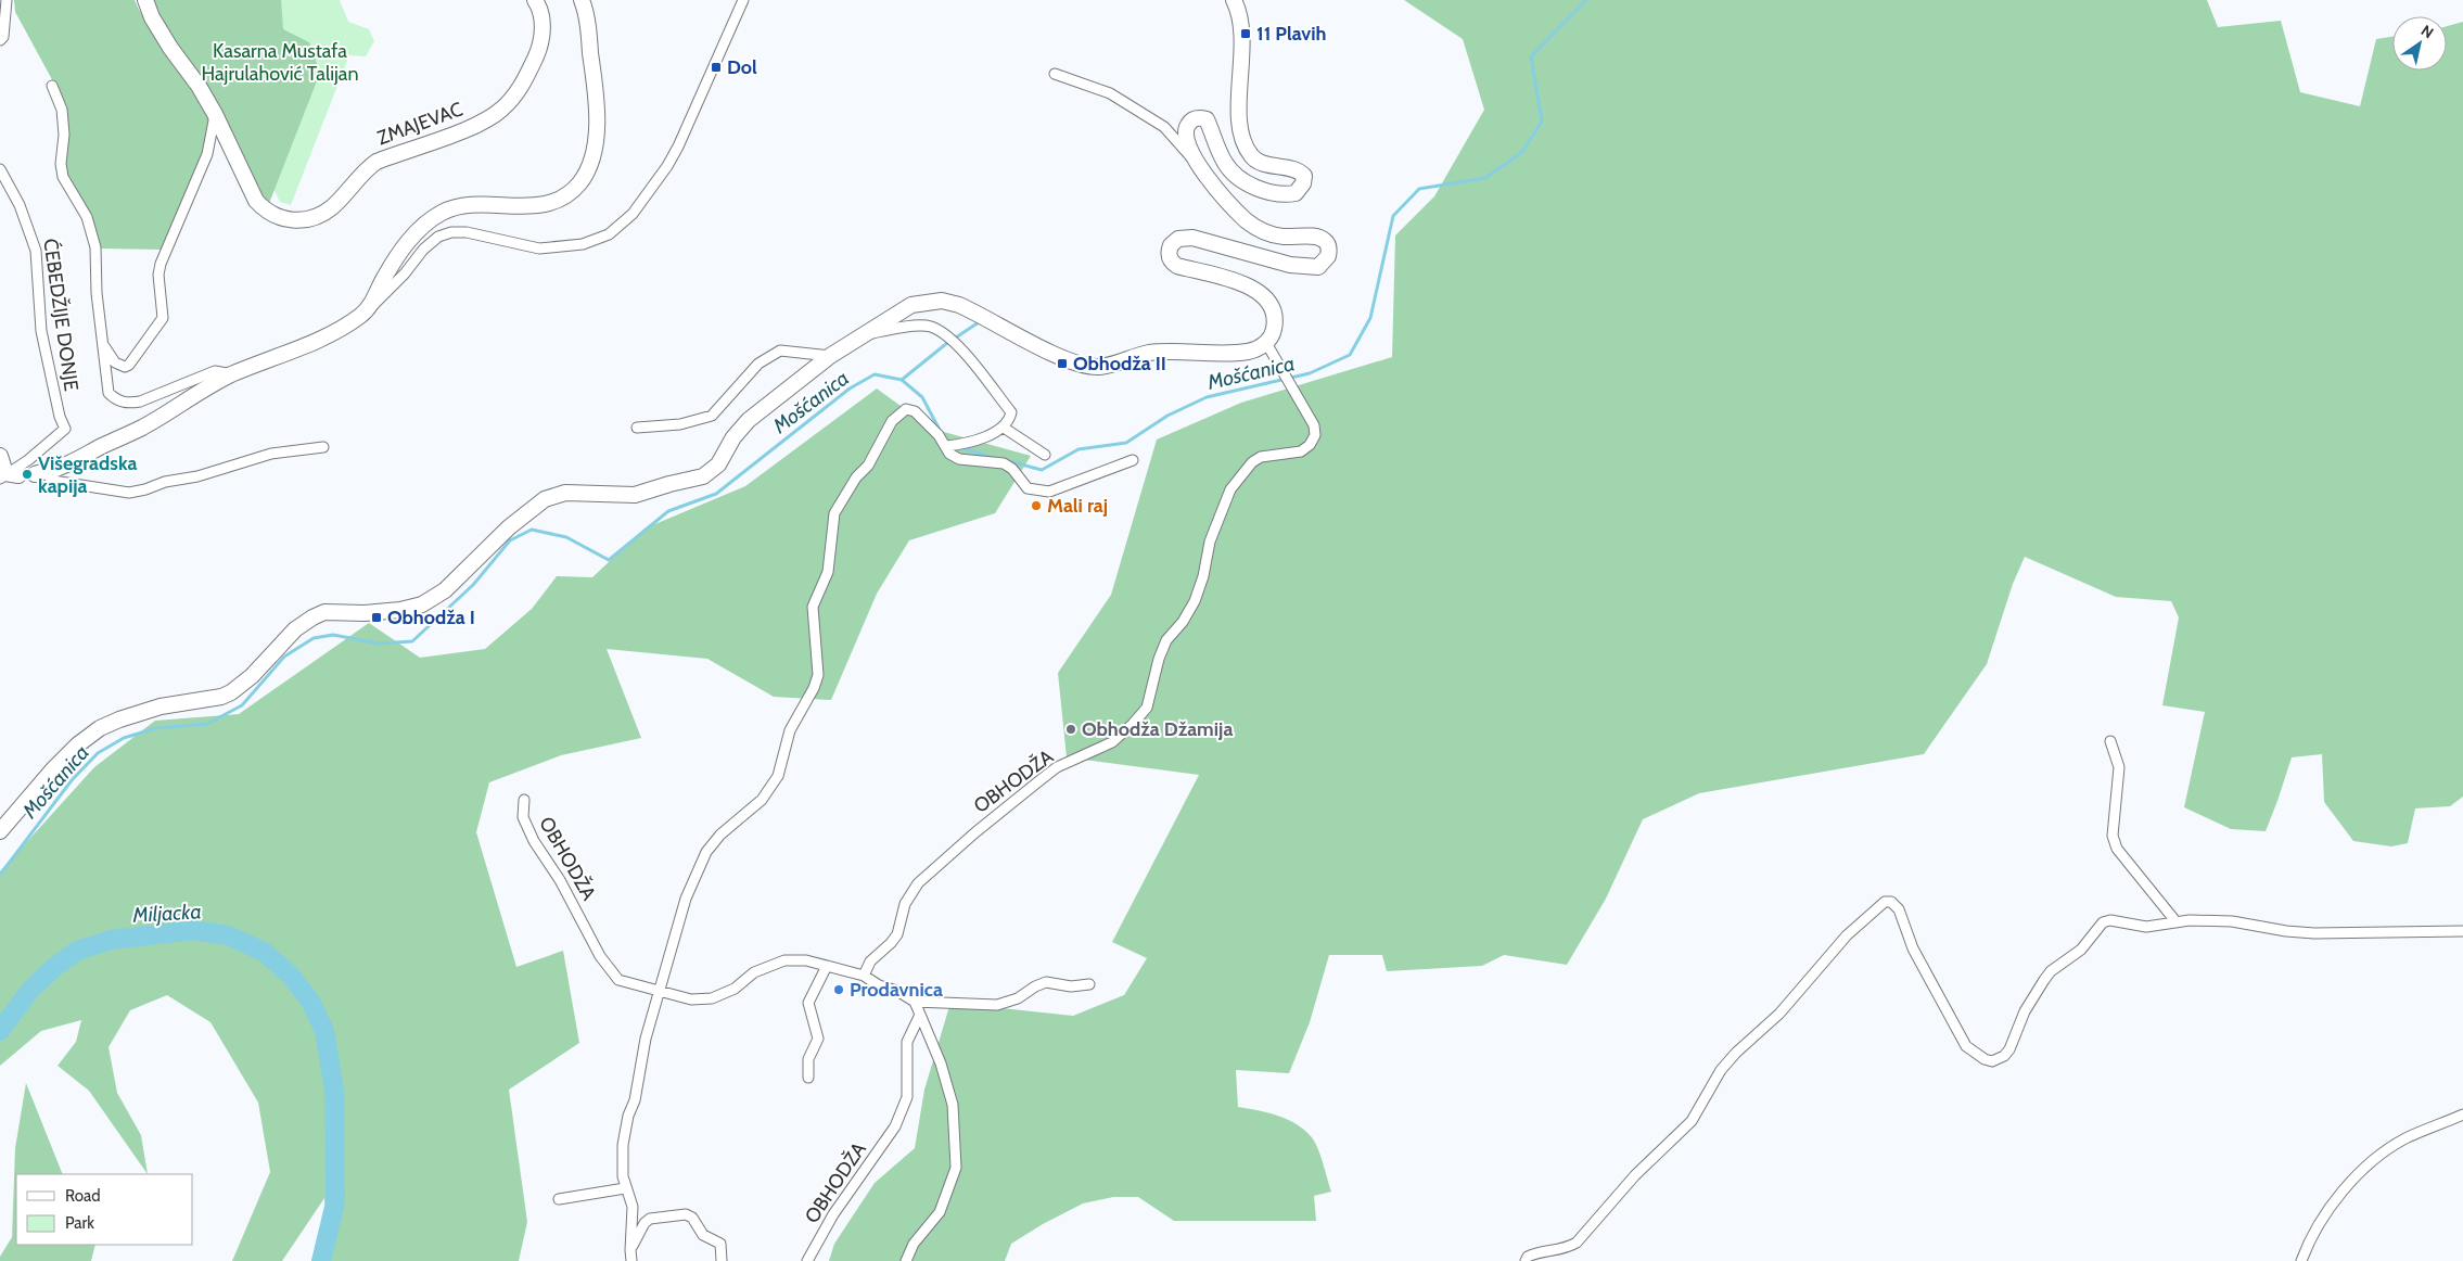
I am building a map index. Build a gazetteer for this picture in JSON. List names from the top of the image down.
{
  "streets": {
    "main road": ["ZMAJEVAC"],
    "street": ["ĆEBEDŽIJE DONJE", "OBHODŽA"]
  },
  "water": ["Mošćanica", "Miljacka"],
  "parks": ["Kasarna Mustafa Hajrulahović Talijan"],
  "places": {
    "transit": [
      "11 Plavih",
      "Dol",
      "Obhodža II",
      "Obhodža I"
    ],
    "other": [
      "Višegradska kapija",
      "Mali raj",
      "Obhodža Džamija",
      "Prodavnica"
    ]
  },
  "legend": ["Road", "Park"],
  "north": "top right"
}
